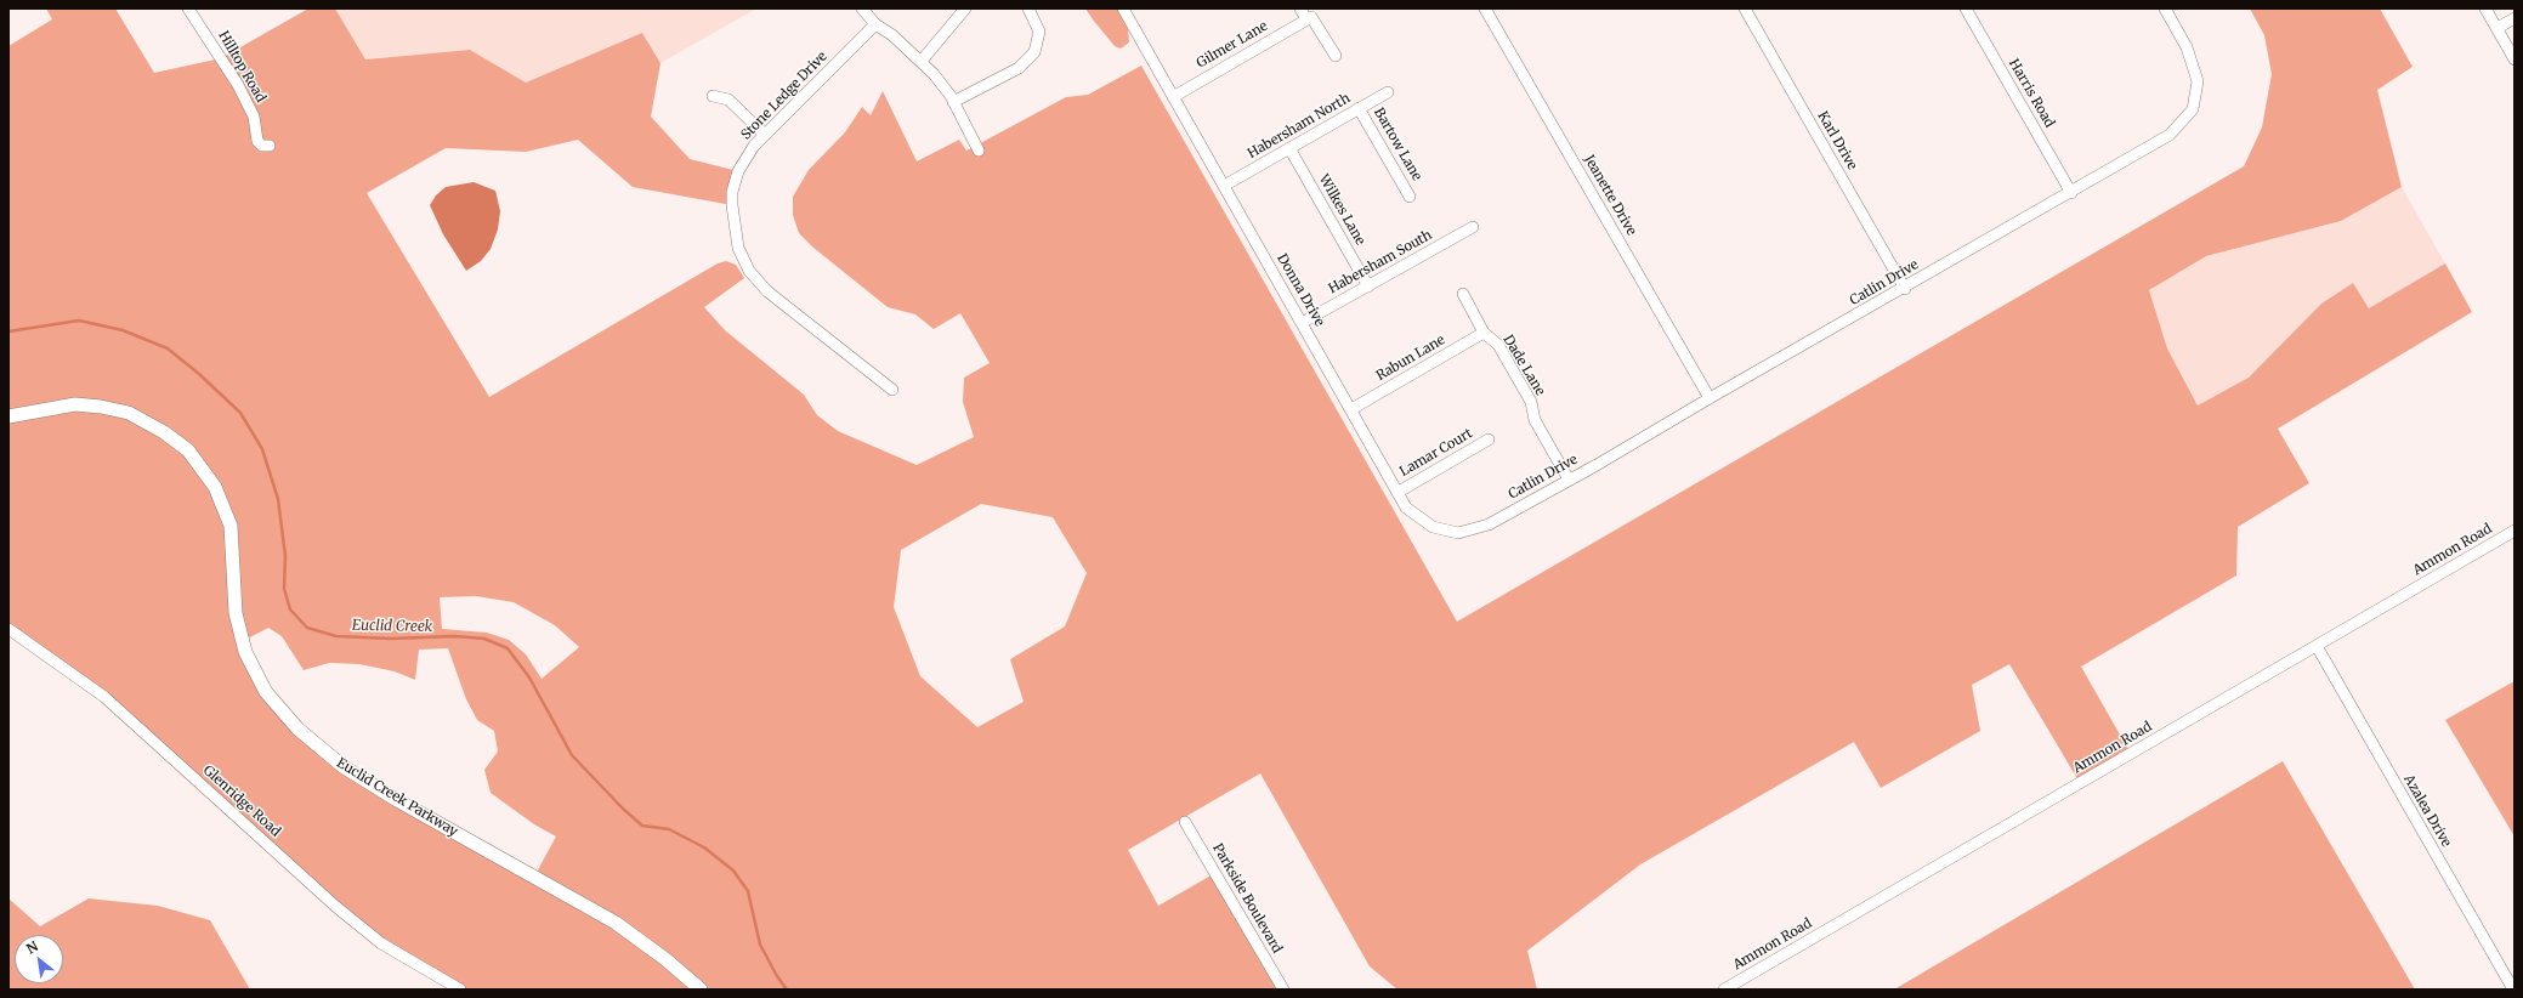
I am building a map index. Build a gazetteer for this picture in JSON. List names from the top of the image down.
{
  "streets": {
    "street": [
      "Gilmer Lane",
      "Hilltop Road",
      "Harris Road",
      "Stone Ledge Drive",
      "Habersham North",
      "Karl Drive",
      "Bartow Lane",
      "Jeanette Drive",
      "Wilkes Lane",
      "Habersham South",
      "Catlin Drive",
      "Donna Drive",
      "Rabun Lane",
      "Dade Lane",
      "Lamar Court",
      "Ammon Road",
      "Euclid Creek Parkway",
      "Glenridge Road",
      "Azalea Drive",
      "Parkside Boulevard"
    ]
  },
  "crossings": [
    ["Gilmer Lane", "Donna Drive"],
    ["Harris Road", "Catlin Drive"],
    ["Habersham North", "Bartow Lane"],
    ["Habersham North", "Wilkes Lane"],
    ["Habersham North", "Donna Drive"],
    ["Karl Drive", "Catlin Drive"],
    ["Jeanette Drive", "Catlin Drive"],
    ["Wilkes Lane", "Habersham South"],
    ["Habersham South", "Donna Drive"],
    ["Catlin Drive", "Donna Drive"],
    ["Catlin Drive", "Dade Lane"],
    ["Donna Drive", "Rabun Lane"],
    ["Donna Drive", "Lamar Court"],
    ["Rabun Lane", "Dade Lane"],
    ["Ammon Road", "Azalea Drive"]
  ],
  "water": ["Euclid Creek"],
  "north": "top left"
}
